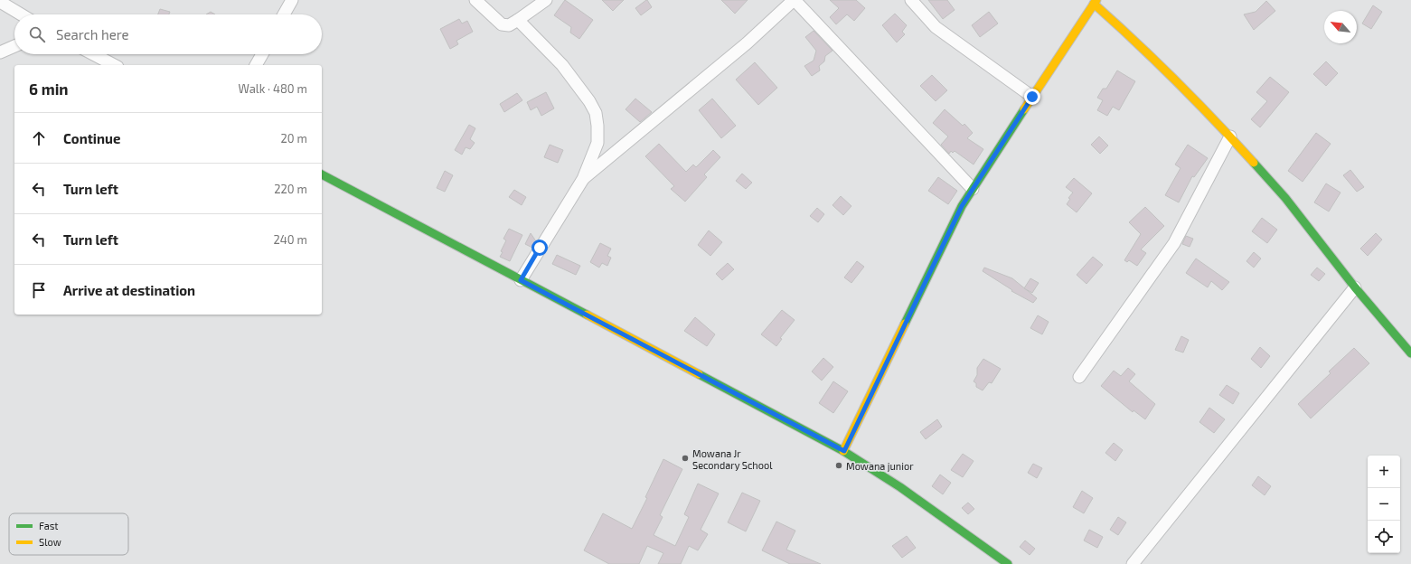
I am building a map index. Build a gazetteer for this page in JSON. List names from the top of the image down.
{
  "places": ["Mowana Jr Secondary School", "Mowana junior"],
  "legend": ["Fast", "Slow"],
  "north": "top left",
  "page": {
    "search": "Search here",
    "heading": ["6 min", "Walk · 480 m"],
    "list": [
      ["Continue", "20 m"],
      ["Turn left", "220 m"],
      ["Turn left", "240 m"],
      "Arrive at destination"
    ],
    "map_buttons": ["+", "−"]
  }
}
